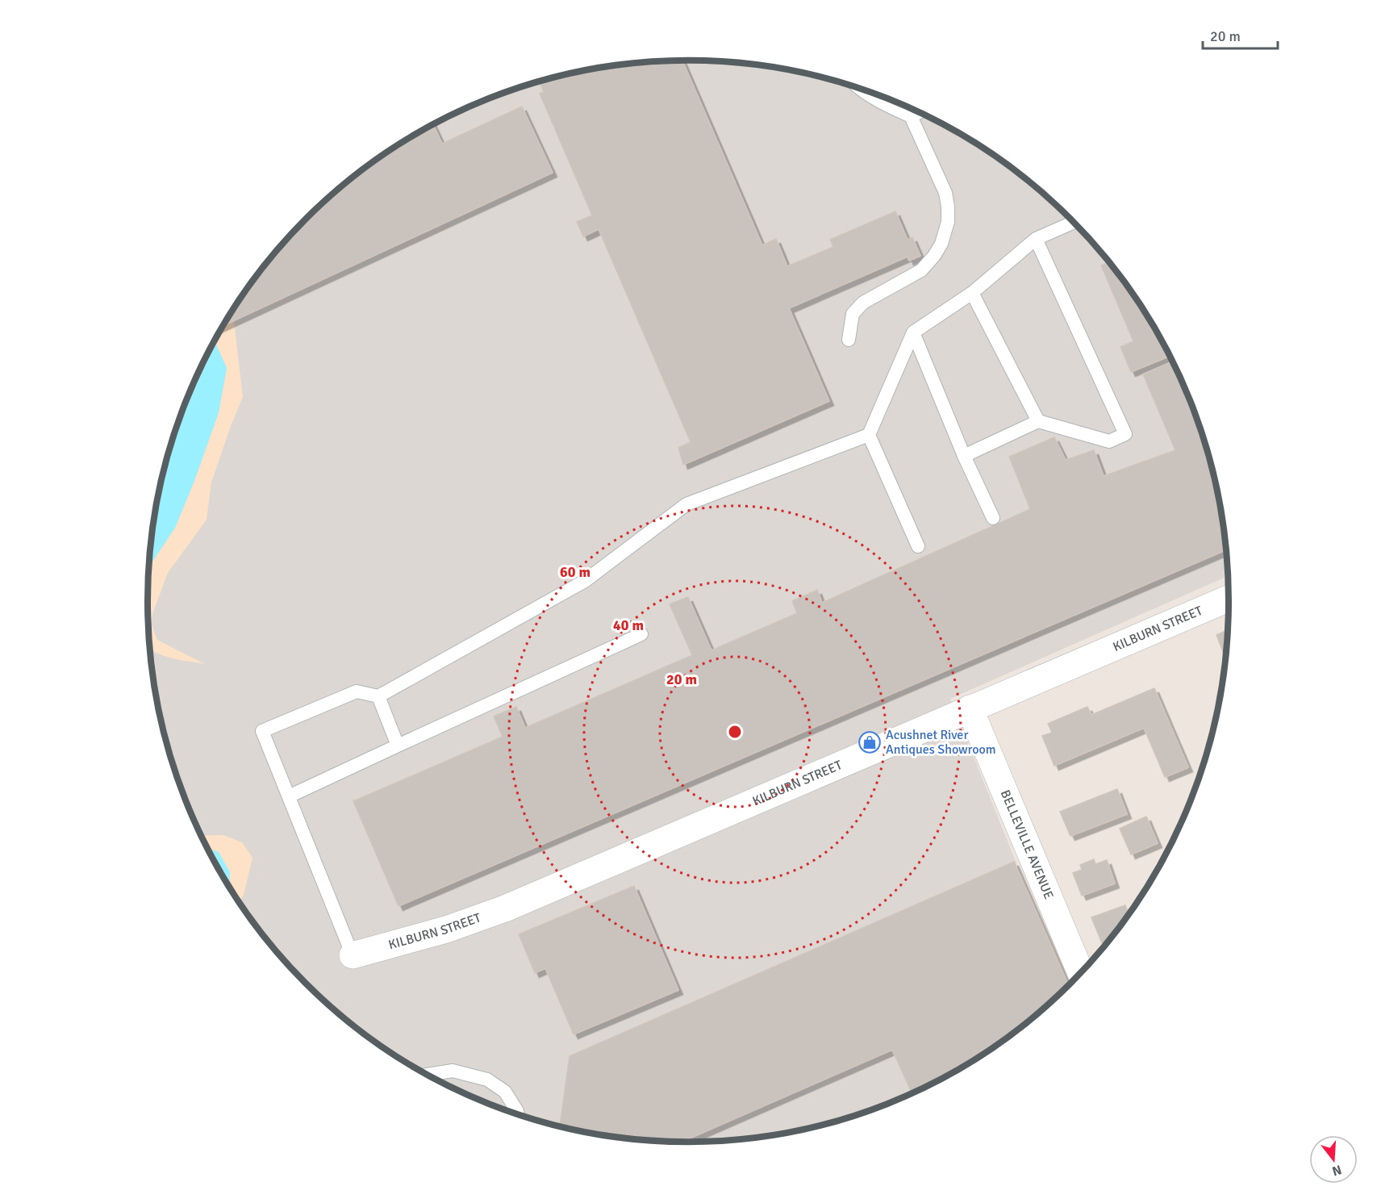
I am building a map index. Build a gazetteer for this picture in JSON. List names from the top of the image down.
{
  "streets": {
    "street": ["KILBURN STREET", "BELLEVILLE AVENUE"]
  },
  "crossings": [
    ["KILBURN STREET", "BELLEVILLE AVENUE"]
  ],
  "places": {
    "shop": ["Acushnet River Antiques Showroom"]
  },
  "scale_bar": "20 m",
  "north": "bottom",
  "rings": ["60 m", "40 m", "20 m"]
}
